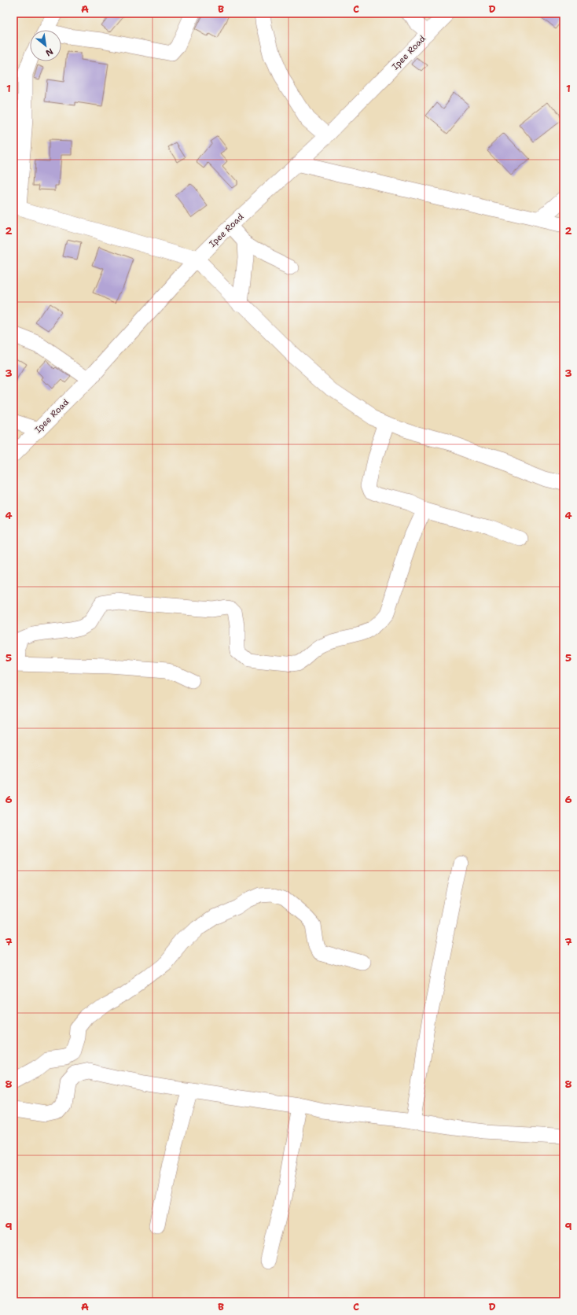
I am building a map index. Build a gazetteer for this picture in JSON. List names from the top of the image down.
{
  "streets": {
    "street": ["Ipee Road"]
  },
  "north": "bottom right",
  "grid": {
    "columns": [
      "A",
      "B",
      "C",
      "D"
    ],
    "rows": [
      "1",
      "2",
      "3",
      "4",
      "5",
      "6",
      "7",
      "8",
      "9"
    ]
  }
}
